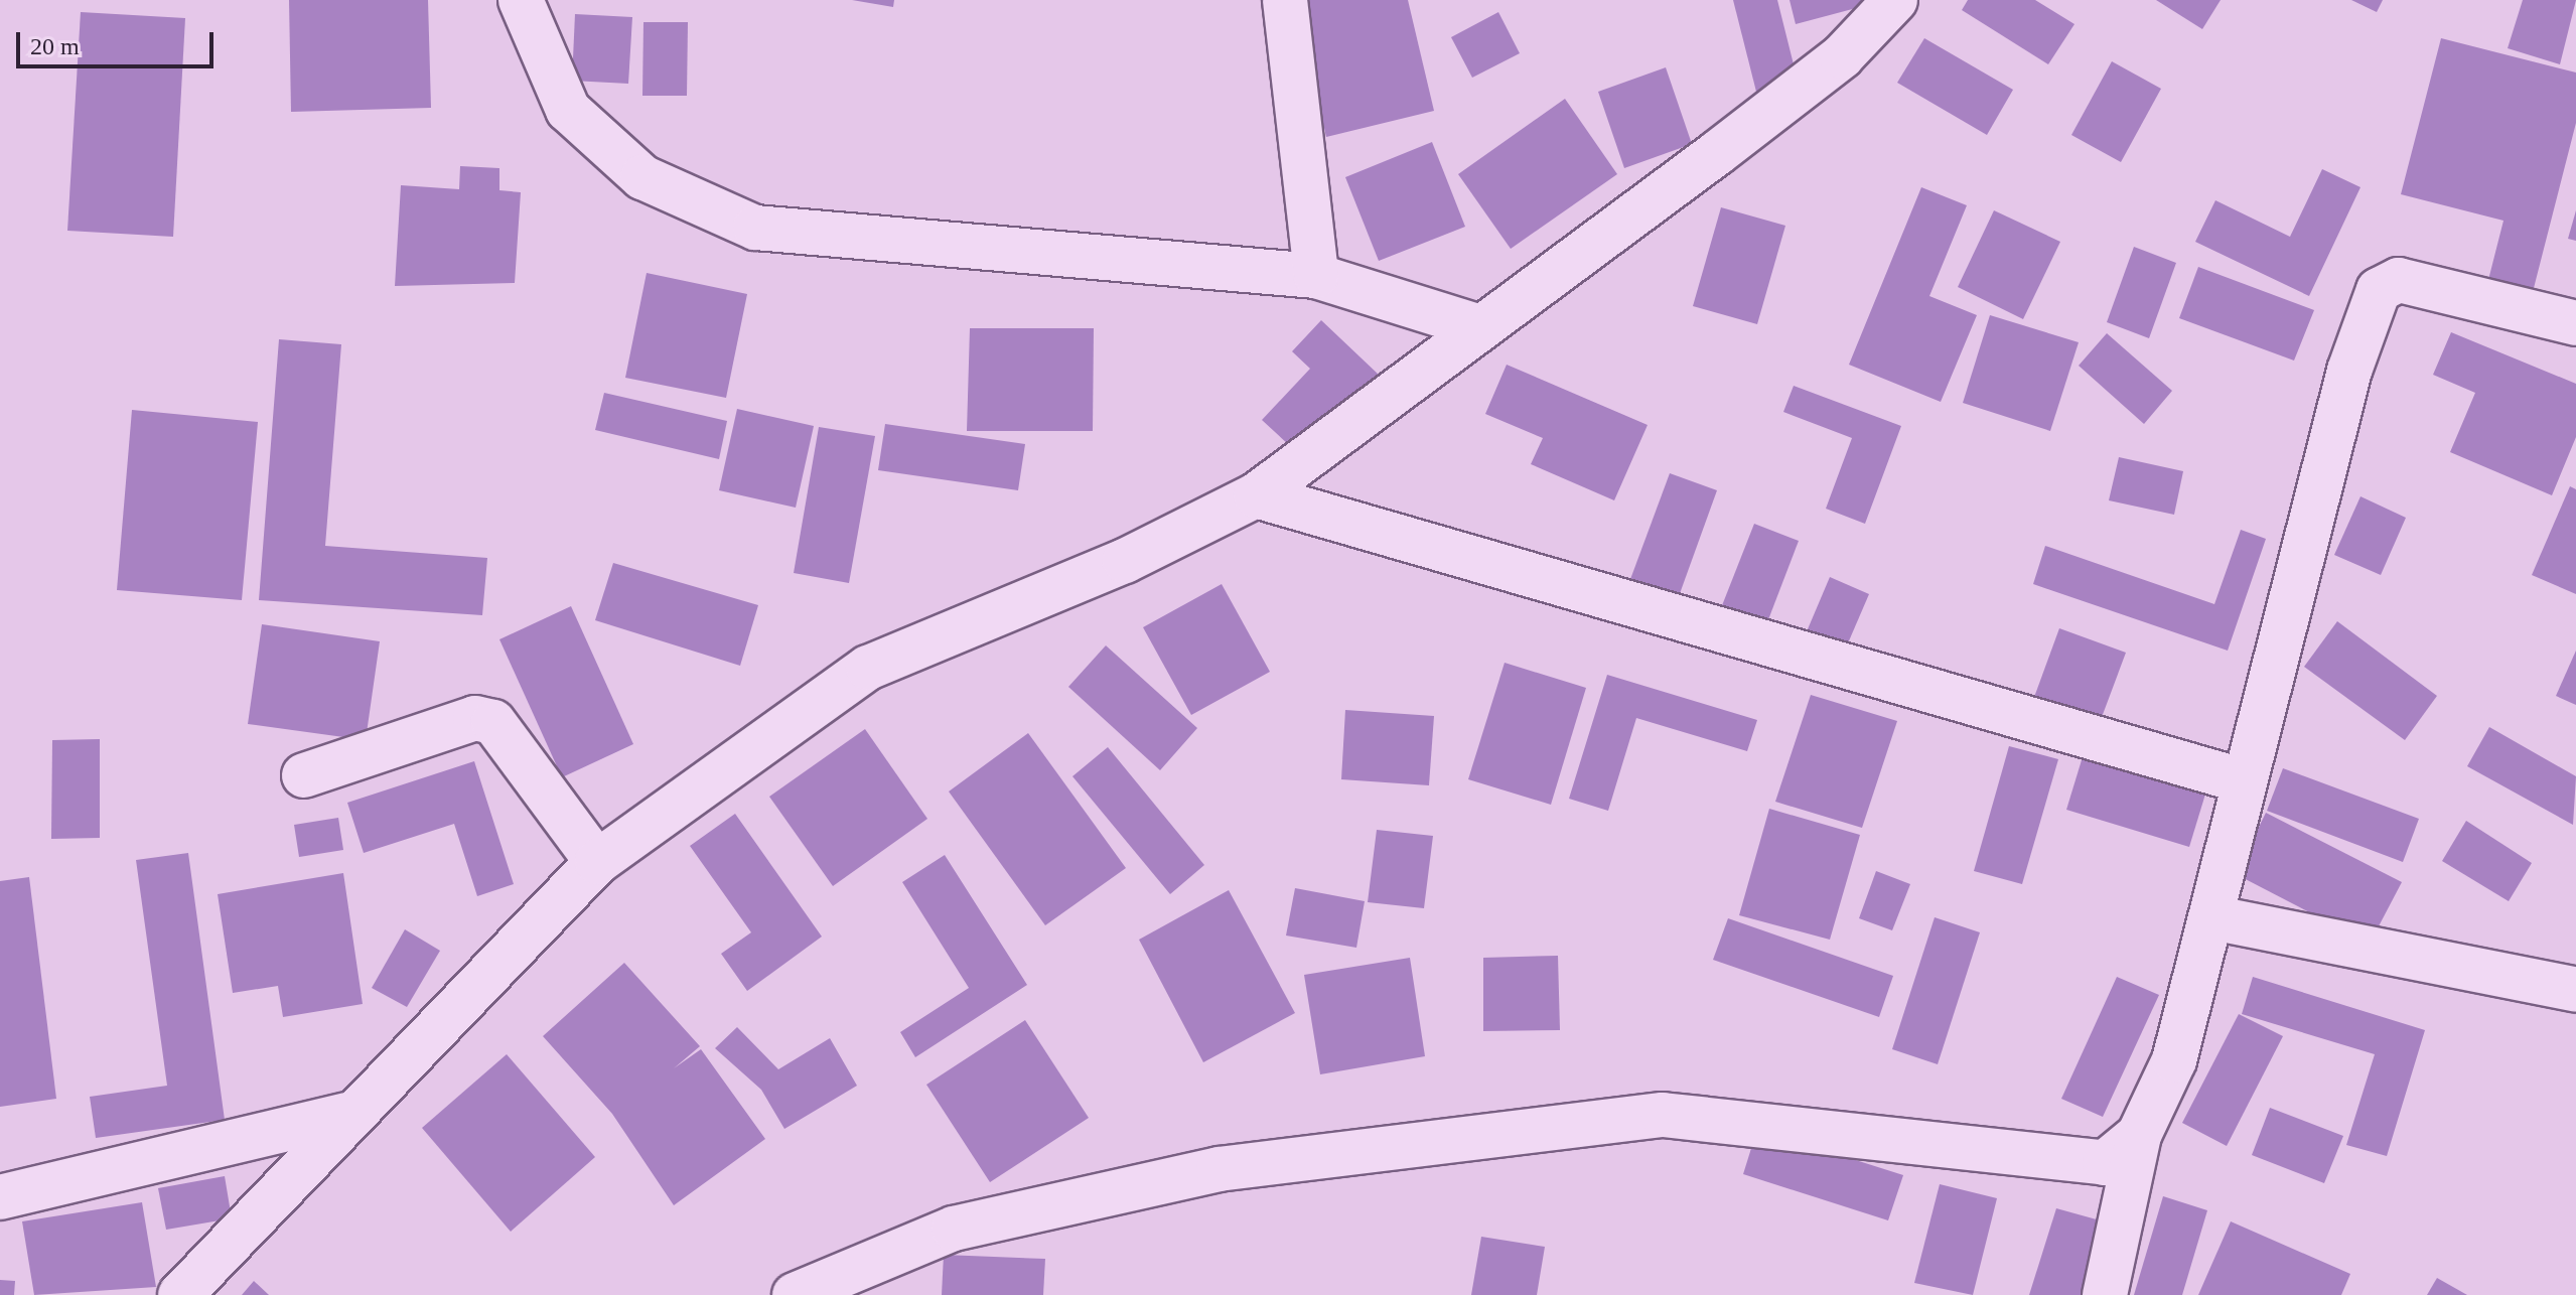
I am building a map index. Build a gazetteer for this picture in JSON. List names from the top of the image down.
{
  "scale_bar": "20 m"
}
